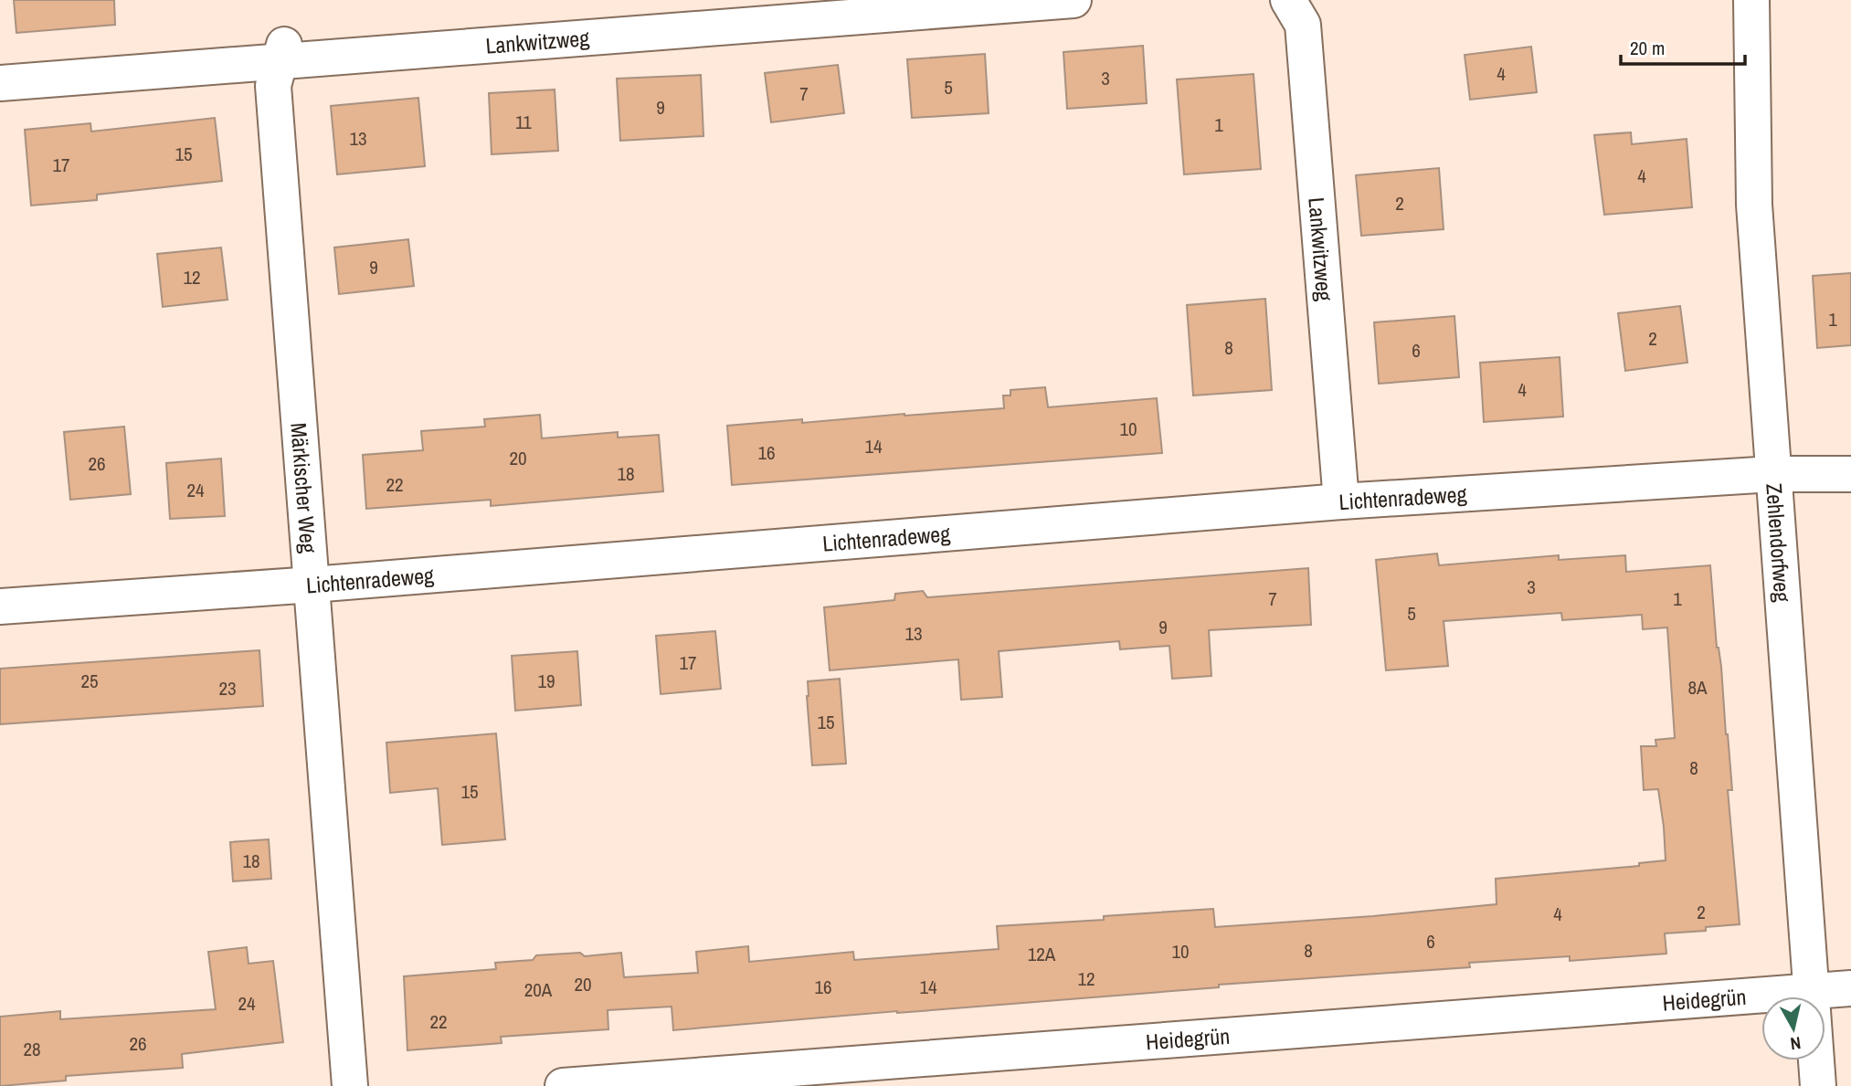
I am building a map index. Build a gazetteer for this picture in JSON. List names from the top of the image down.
{
  "streets": {
    "street": [
      "Lankwitzweg",
      "Märkischer Weg",
      "Lichtenradeweg",
      "Zehlendorfweg",
      "Heidegrün"
    ]
  },
  "crossings": [
    ["Lankwitzweg", "Märkischer Weg"],
    ["Lankwitzweg", "Lichtenradeweg"],
    ["Märkischer Weg", "Lichtenradeweg"],
    ["Lichtenradeweg", "Zehlendorfweg"],
    ["Zehlendorfweg", "Heidegrün"]
  ],
  "house_numbers": [
    "4",
    "3",
    "5",
    "7",
    "9",
    "11",
    "1",
    "13",
    "15",
    "17",
    "4",
    "2",
    "9",
    "12",
    "1",
    "2",
    "8",
    "6",
    "4",
    "10",
    "14",
    "16",
    "20",
    "26",
    "18",
    "22",
    "24",
    "3",
    "7",
    "1",
    "5",
    "9",
    "13",
    "17",
    "25",
    "19",
    "8A",
    "23",
    "15",
    "8",
    "15",
    "18",
    "2",
    "4",
    "6",
    "8",
    "10",
    "12A",
    "12",
    "20",
    "16",
    "14",
    "20A",
    "24",
    "22",
    "26",
    "28"
  ],
  "scale_bar": "20 m",
  "north": "bottom"
}
